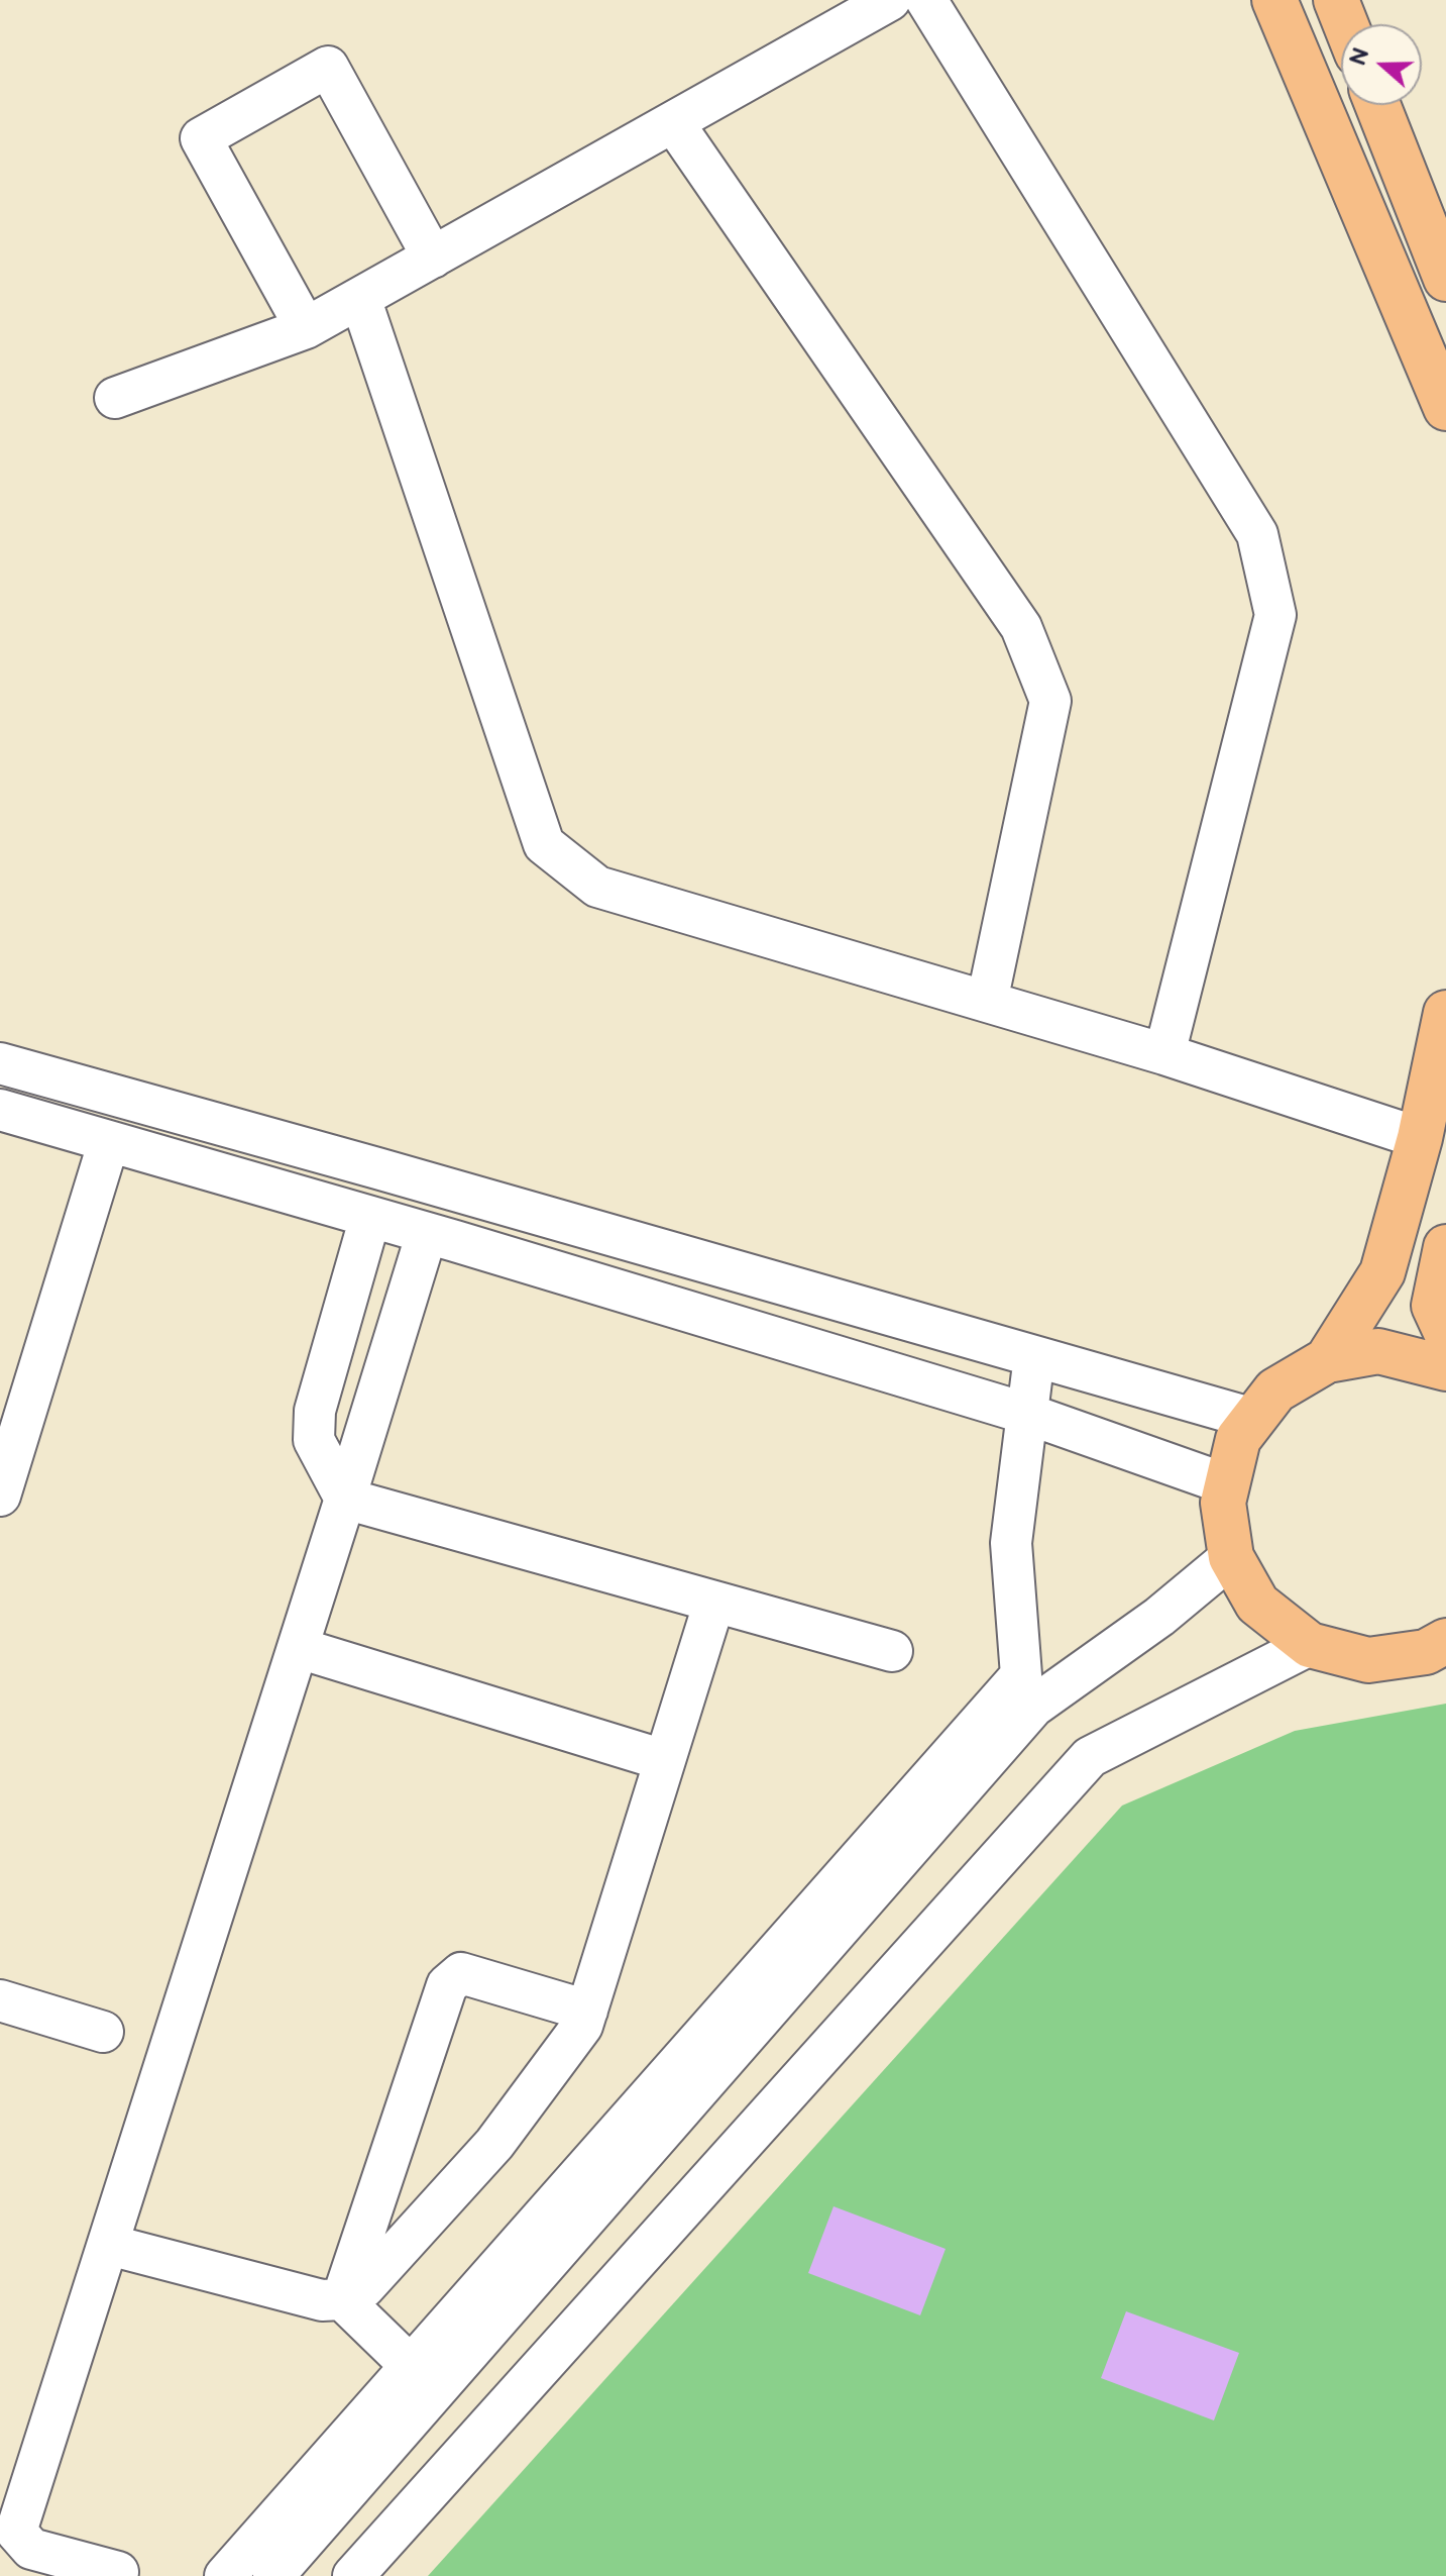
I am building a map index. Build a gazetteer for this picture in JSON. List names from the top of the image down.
{
  "north": "left"
}
